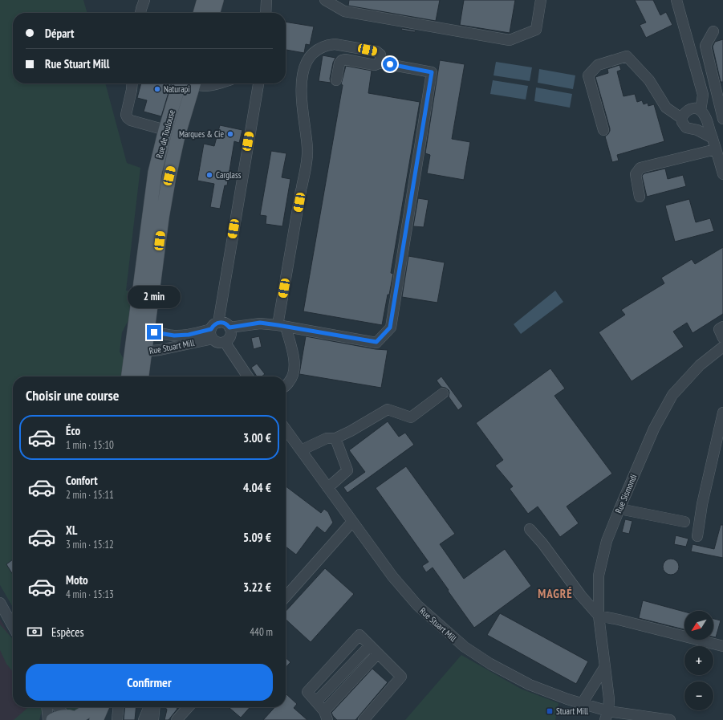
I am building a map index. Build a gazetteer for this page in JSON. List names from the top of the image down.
{
  "streets": {
    "main road": ["Rue de Toulouse"],
    "street": ["Rue Stuart Mill", "Rue Sismondi"]
  },
  "crossings": [
    ["Rue de Toulouse", "Rue Stuart Mill"],
    ["Rue Stuart Mill", "Rue Sismondi"]
  ],
  "districts": ["MAGRÉ"],
  "places": {
    "other": ["Naturapi", "Marques & Cie", "Carglass"],
    "transit": ["Stuart Mill"]
  },
  "north": "bottom left",
  "page": {
    "banner": ["Départ", "Rue Stuart Mill"],
    "bubble": "2 min",
    "heading": "Choisir une course",
    "list": [
      {
        "name": "Éco",
        "note": "1 min · 15:10",
        "value": "3.00 €"
      },
      {
        "name": "Confort",
        "note": "2 min · 15:11",
        "value": "4.04 €"
      },
      {
        "name": "XL",
        "note": "3 min · 15:12",
        "value": "5.09 €"
      },
      {
        "name": "Moto",
        "note": "4 min · 15:13",
        "value": "3.22 €"
      }
    ],
    "map_buttons": ["+", "−"],
    "pay": ["Espèces", "440 m"],
    "buttons": "Confirmer"
  }
}
